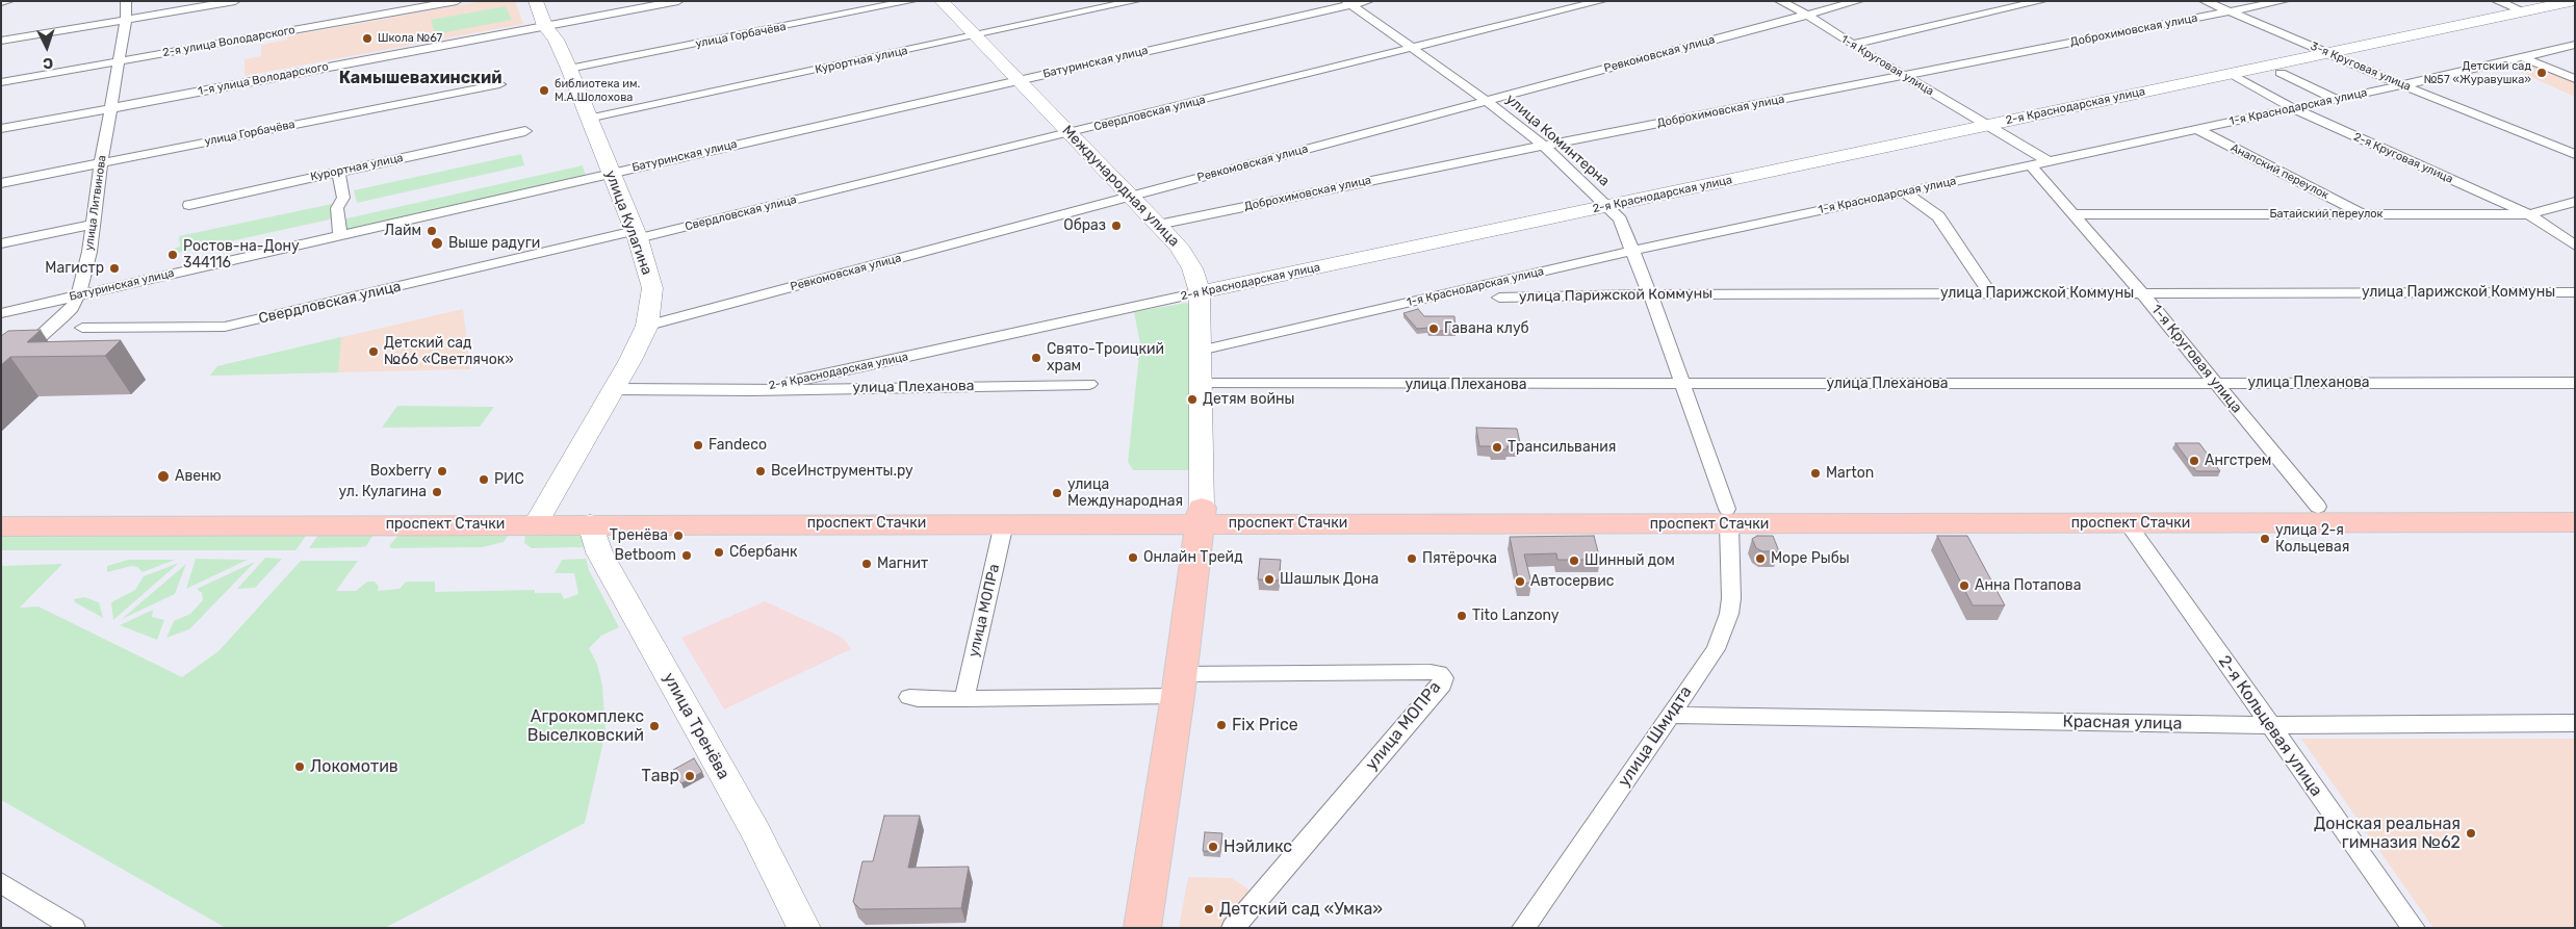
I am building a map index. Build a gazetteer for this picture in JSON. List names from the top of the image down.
{
  "streets": {
    "main road": ["проспект Стачки"],
    "street": [
      "Доброхимовская улица",
      "улица Горбачёва",
      "2-я улица Володарского",
      "Ревкомовская улица",
      "Курортная улица",
      "Батуринская улица",
      "1-я Круговая улица",
      "3-я Круговая улица",
      "1-я улица Володарского",
      "2-я Краснодарская улица",
      "1-я Краснодарская улица",
      "Свердловская улица",
      "улица Коминтерна",
      "2-я Круговая улица",
      "Анапский переулок",
      "Международная улица",
      "улица Литвинова",
      "Батайский переулок",
      "улица Кулагина",
      "улица Парижской Коммуны",
      "улица Плеханова",
      "улица МОПРа",
      "Красная улица",
      "улица Тренёва",
      "2-я Кольцевая улица",
      "улица Шмидта"
    ]
  },
  "crossings": [
    ["Доброхимовская улица", "1-я Круговая улица"],
    ["Доброхимовская улица", "3-я Круговая улица"],
    ["Доброхимовская улица", "улица Коминтерна"],
    ["Доброхимовская улица", "Международная улица"],
    ["улица Горбачёва", "улица Литвинова"],
    ["улица Горбачёва", "улица Кулагина"],
    ["2-я улица Володарского", "улица Литвинова"],
    ["Ревкомовская улица", "1-я Круговая улица"],
    ["Ревкомовская улица", "улица Коминтерна"],
    ["Ревкомовская улица", "Международная улица"],
    ["Ревкомовская улица", "улица Кулагина"],
    ["Курортная улица", "Международная улица"],
    ["Курортная улица", "улица Кулагина"],
    ["Батуринская улица", "улица Коминтерна"],
    ["Батуринская улица", "Международная улица"],
    ["Батуринская улица", "улица Литвинова"],
    ["Батуринская улица", "улица Кулагина"],
    ["1-я Круговая улица", "2-я Краснодарская улица"],
    ["1-я Круговая улица", "1-я Краснодарская улица"],
    ["1-я Круговая улица", "Батайский переулок"],
    ["1-я Круговая улица", "улица Парижской Коммуны"],
    ["1-я Круговая улица", "улица Плеханова"],
    ["1-я Круговая улица", "проспект Стачки"],
    ["3-я Круговая улица", "2-я Краснодарская улица"],
    ["3-я Круговая улица", "1-я Краснодарская улица"],
    ["1-я улица Володарского", "улица Литвинова"],
    ["1-я улица Володарского", "улица Кулагина"],
    ["2-я Краснодарская улица", "улица Коминтерна"],
    ["2-я Краснодарская улица", "2-я Круговая улица"],
    ["2-я Краснодарская улица", "Международная улица"],
    ["2-я Краснодарская улица", "улица Плеханова"],
    ["1-я Краснодарская улица", "улица Коминтерна"],
    ["1-я Краснодарская улица", "2-я Круговая улица"],
    ["1-я Краснодарская улица", "Анапский переулок"],
    ["1-я Краснодарская улица", "Международная улица"],
    ["Свердловская улица", "улица Коминтерна"],
    ["Свердловская улица", "Международная улица"],
    ["Свердловская улица", "улица Кулагина"],
    ["улица Коминтерна", "улица Парижской Коммуны"],
    ["улица Коминтерна", "улица Плеханова"],
    ["улица Коминтерна", "проспект Стачки"],
    ["улица Коминтерна", "улица Шмидта"],
    ["2-я Круговая улица", "Батайский переулок"],
    ["Анапский переулок", "Батайский переулок"],
    ["Международная улица", "улица Плеханова"],
    ["Международная улица", "проспект Стачки"],
    ["улица Кулагина", "улица Плеханова"],
    ["улица Кулагина", "проспект Стачки"],
    ["проспект Стачки", "улица МОПРа"],
    ["проспект Стачки", "улица Тренёва"],
    ["проспект Стачки", "2-я Кольцевая улица"],
    ["проспект Стачки", "улица Шмидта"],
    ["Красная улица", "2-я Кольцевая улица"],
    ["Красная улица", "улица Шмидта"]
  ],
  "districts": ["Камышевахинский"],
  "places": [
    "Школа №67",
    "Детский сад №57 «Журавушка»",
    "библиотека им. М.А.Шолохова",
    "Образ",
    "Лайм",
    "Выше радуги",
    "Ростов-на-Дону 344116",
    "Магистр",
    "Гавана клуб",
    "Детский сад №66 «Светлячок»",
    "Свято-Троицкий храм",
    "Детям войны",
    "Fandeco",
    "Трансильвания",
    "Ангстрем",
    "Boxberry",
    "ВсеИнструменты.ру",
    "Marton",
    "Авеню",
    "РИС",
    "ул. Кулагина",
    "улица Международная",
    "Тренёва",
    "улица 2-я Кольцевая",
    "Сбербанк",
    "Betboom",
    "Онлайн Трейд",
    "Пятёрочка",
    "Море Рыбы",
    "Шинный дом",
    "Магнит",
    "Шашлык Дона",
    "Автосервис",
    "Анна Потапова",
    "Tito Lanzony",
    "Fix Price",
    "Агрокомплекс Выселковский",
    "Локомотив",
    "Тавр",
    "Донская реальная гимназия №62",
    "Нэйликс",
    "Детский сад «Умка»"
  ],
  "north": "bottom"
}
